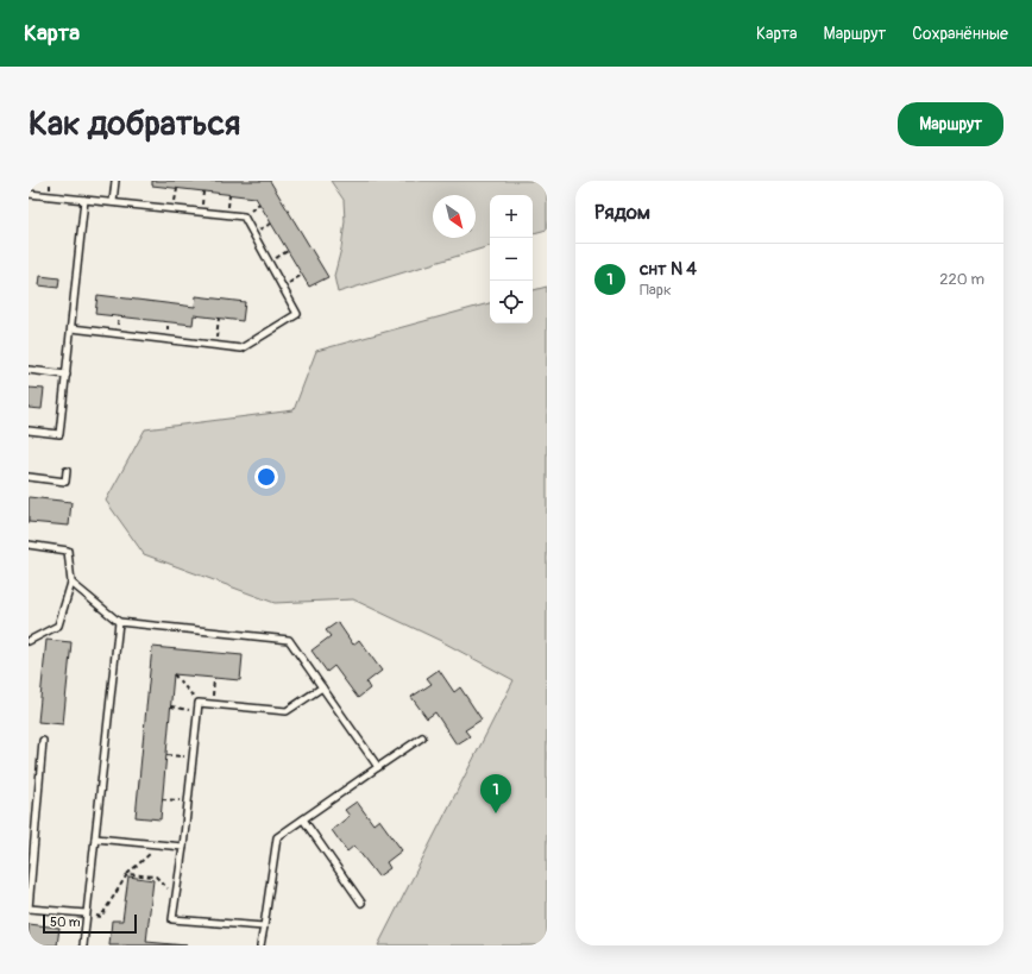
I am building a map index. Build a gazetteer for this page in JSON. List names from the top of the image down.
{
  "scale_bar": "50 m",
  "north": "bottom right",
  "page": {
    "header": "Карта",
    "nav": ["Карта", "Маршрут", "Сохранённые"],
    "buttons": "Маршрут",
    "title": "Как добраться",
    "heading": "Рядом",
    "map_buttons": ["+", "−"],
    "list": [
      {
        "mark": "1",
        "name": "снт N 4",
        "note": "Парк",
        "value": "220 m"
      }
    ],
    "pins": "1",
    "scale": "50 m"
  }
}
